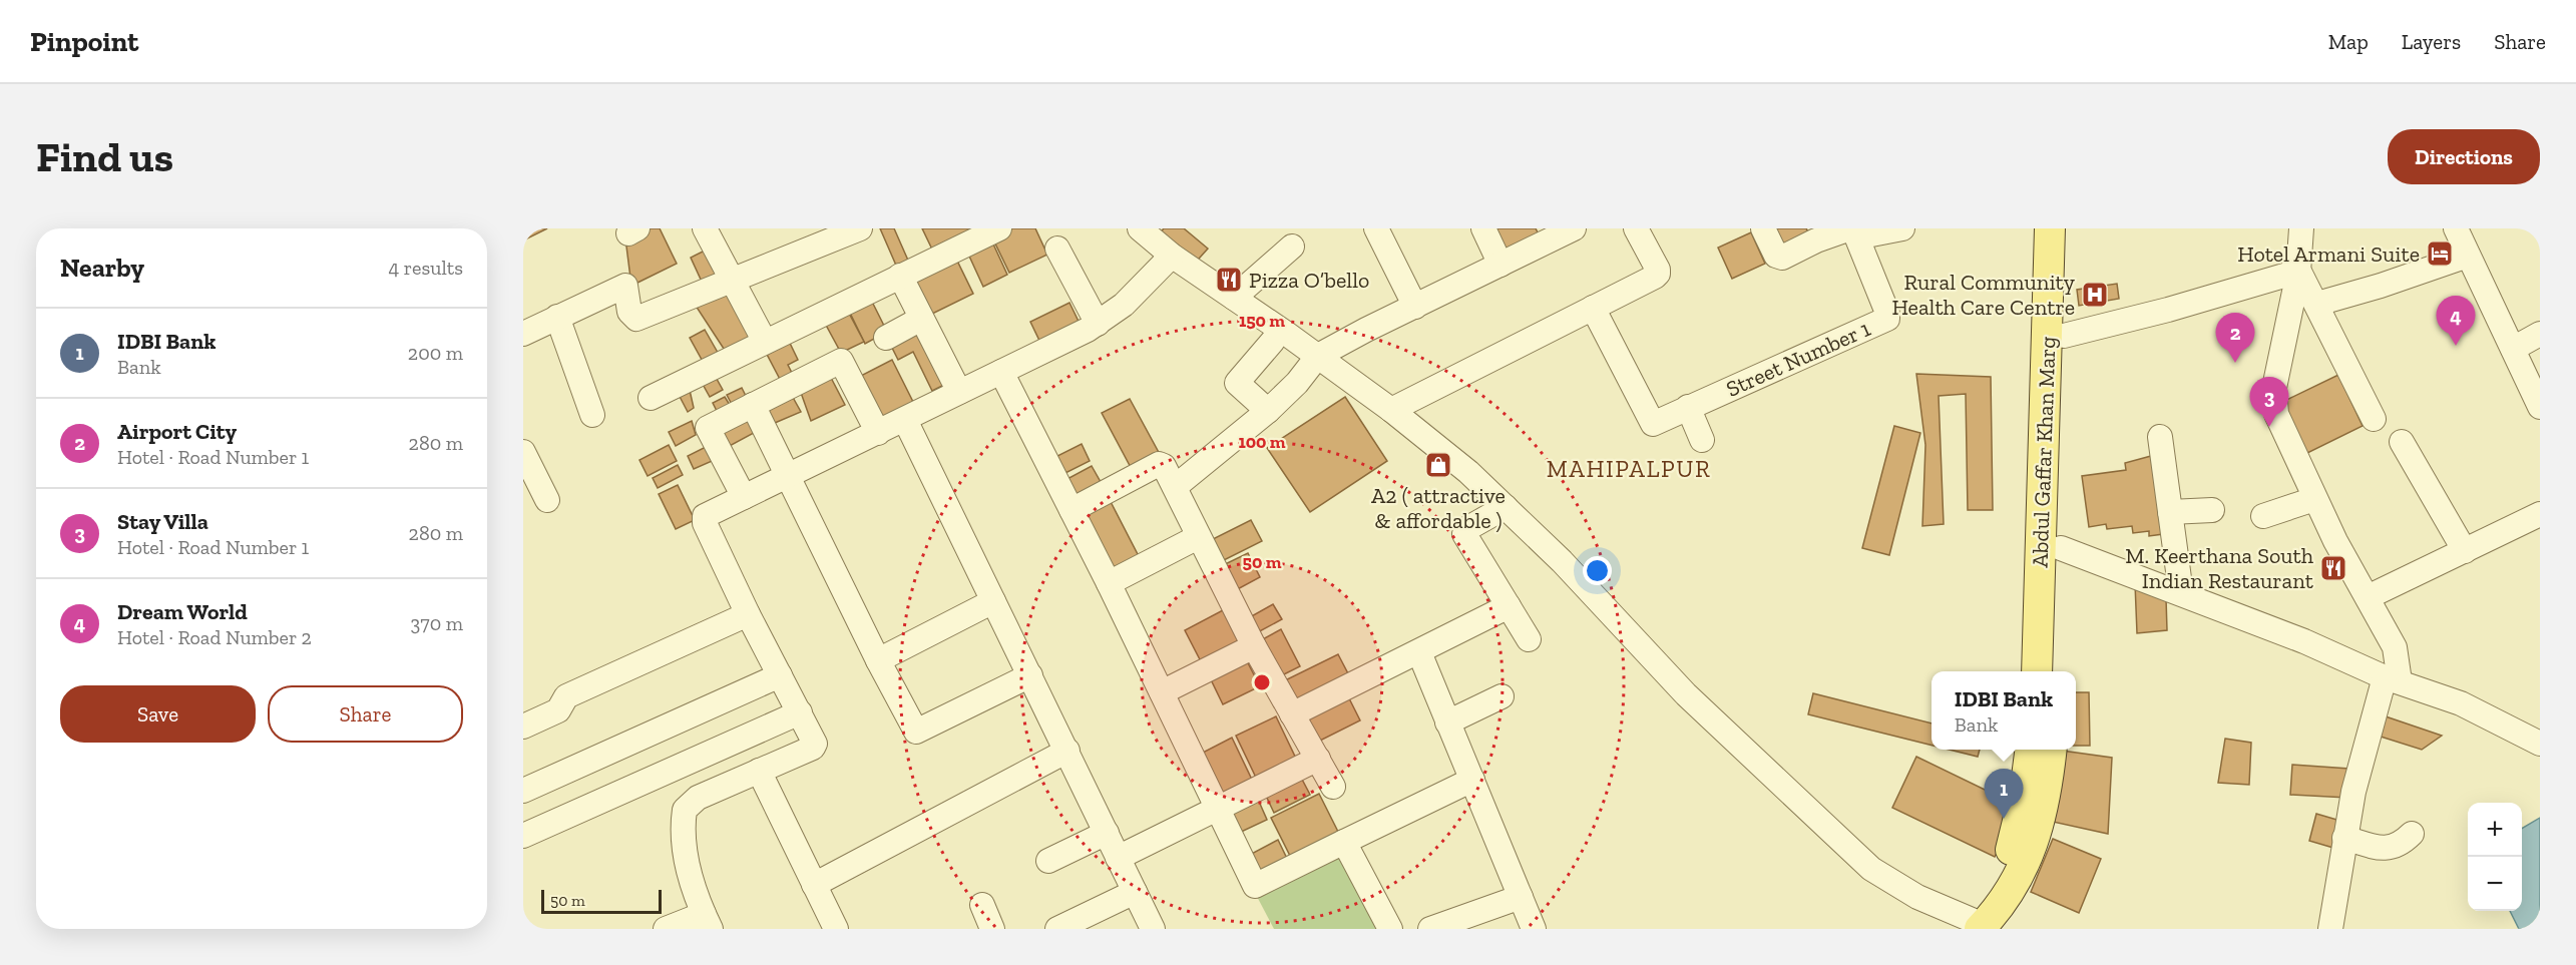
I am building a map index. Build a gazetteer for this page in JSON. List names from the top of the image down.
{
  "streets": {
    "main road": ["Abdul Gaffar Khan Marg"],
    "street": ["Street Number 1"]
  },
  "districts": ["MAHIPALPUR"],
  "places": {
    "hotel": ["Hotel Armani Suite"],
    "restaurant": ["Pizza O’bello", "M. Keerthana South Indian Restaurant"],
    "hospital": ["Rural Community Health Care Centre"],
    "shop": ["A2 ( attractive & affordable )"]
  },
  "scale_bar": "50 m",
  "page": {
    "header": "Pinpoint",
    "nav": ["Map", "Layers", "Share"],
    "buttons": [
      "Directions",
      ["Save", "Share"]
    ],
    "title": "Find us",
    "heading": ["Nearby", "4 results"],
    "pins": [
      "4",
      "2",
      "3",
      "1"
    ],
    "list": [
      {
        "mark": "1",
        "name": "IDBI Bank",
        "note": "Bank",
        "value": "200 m"
      },
      {
        "mark": "2",
        "name": "Airport City",
        "note": "Hotel · Road Number 1",
        "value": "280 m"
      },
      {
        "mark": "3",
        "name": "Stay Villa",
        "note": "Hotel · Road Number 1",
        "value": "280 m"
      },
      {
        "mark": "4",
        "name": "Dream World",
        "note": "Hotel · Road Number 2",
        "value": "370 m"
      }
    ],
    "popup": ["IDBI Bank", "Bank"],
    "map_buttons": ["+", "−"],
    "scale": "50 m"
  },
  "rings": ["150 m", "100 m", "50 m"]
}
